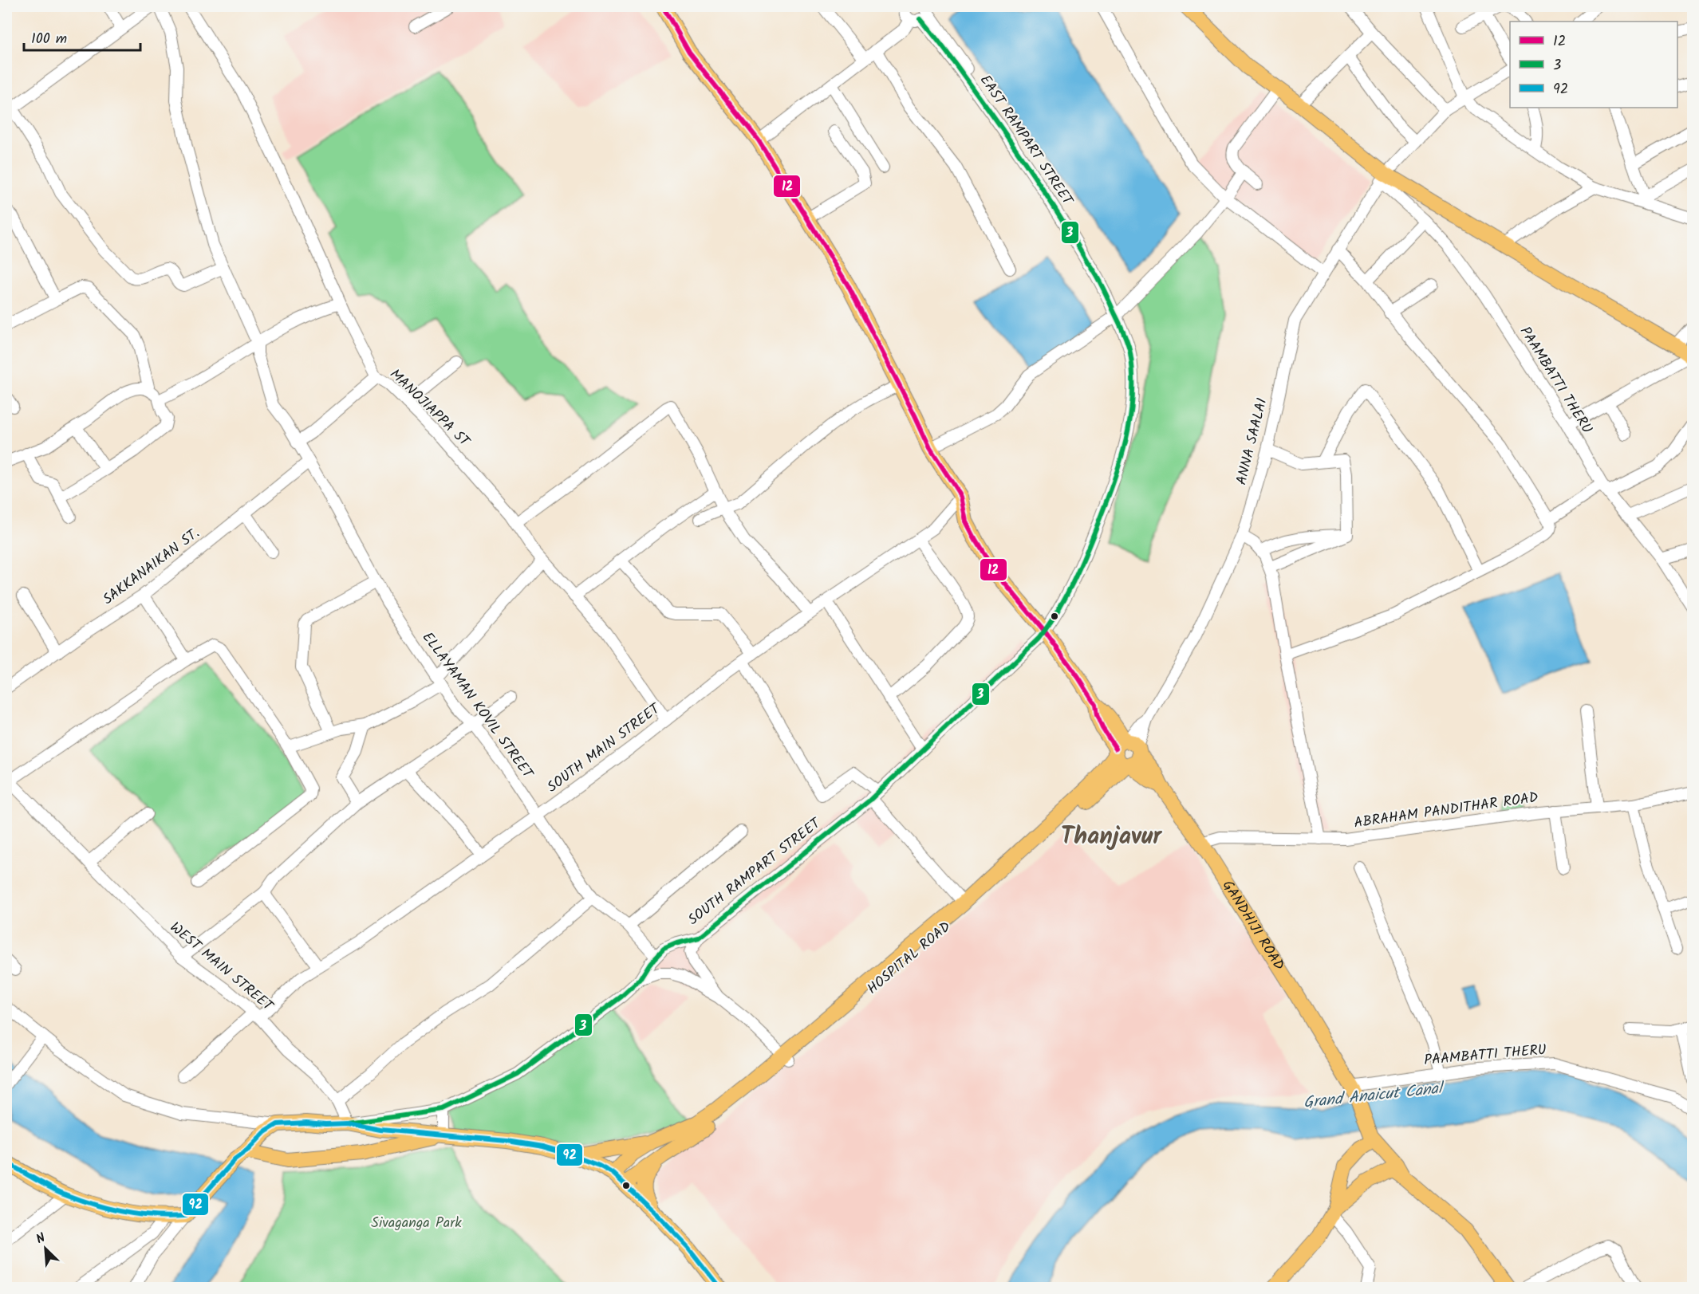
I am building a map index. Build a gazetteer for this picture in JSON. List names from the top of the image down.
{
  "streets": {
    "main road": ["GANDHIJI ROAD", "HOSPITAL ROAD"],
    "street": [
      "PAAMBATTI THERU",
      "MANOJIAPPA ST",
      "ANNA SAALAI",
      "SAKKANAIKAN ST.",
      "ELLAYAMAN KOVIL STREET",
      "SOUTH MAIN STREET",
      "ABRAHAM PANDITHAR ROAD",
      "SOUTH RAMPART STREET",
      "WEST MAIN STREET"
    ]
  },
  "crossings": [
    ["PAAMBATTI THERU", "ANNA SAALAI"],
    ["PAAMBATTI THERU", "GANDHIJI ROAD"],
    ["MANOJIAPPA ST", "SOUTH MAIN STREET"],
    ["ANNA SAALAI", "GANDHIJI ROAD"],
    ["ANNA SAALAI", "HOSPITAL ROAD"],
    ["SAKKANAIKAN ST.", "ELLAYAMAN KOVIL STREET"],
    ["ELLAYAMAN KOVIL STREET", "SOUTH MAIN STREET"],
    ["ELLAYAMAN KOVIL STREET", "SOUTH RAMPART STREET"],
    ["SOUTH MAIN STREET", "GANDHIJI ROAD"],
    ["SOUTH MAIN STREET", "WEST MAIN STREET"],
    ["ABRAHAM PANDITHAR ROAD", "GANDHIJI ROAD"],
    ["SOUTH RAMPART STREET", "GANDHIJI ROAD"],
    ["SOUTH RAMPART STREET", "WEST MAIN STREET"],
    ["GANDHIJI ROAD", "HOSPITAL ROAD"]
  ],
  "districts": ["Thanjavur"],
  "water": ["Grand Anaicut Canal"],
  "parks": ["Sivaganga Park"],
  "lines": ["transit line 12", "transit line 3", "transit line 92"],
  "legend": ["12", "3", "92"],
  "scale_bar": "100 m",
  "north": "top left"
}
